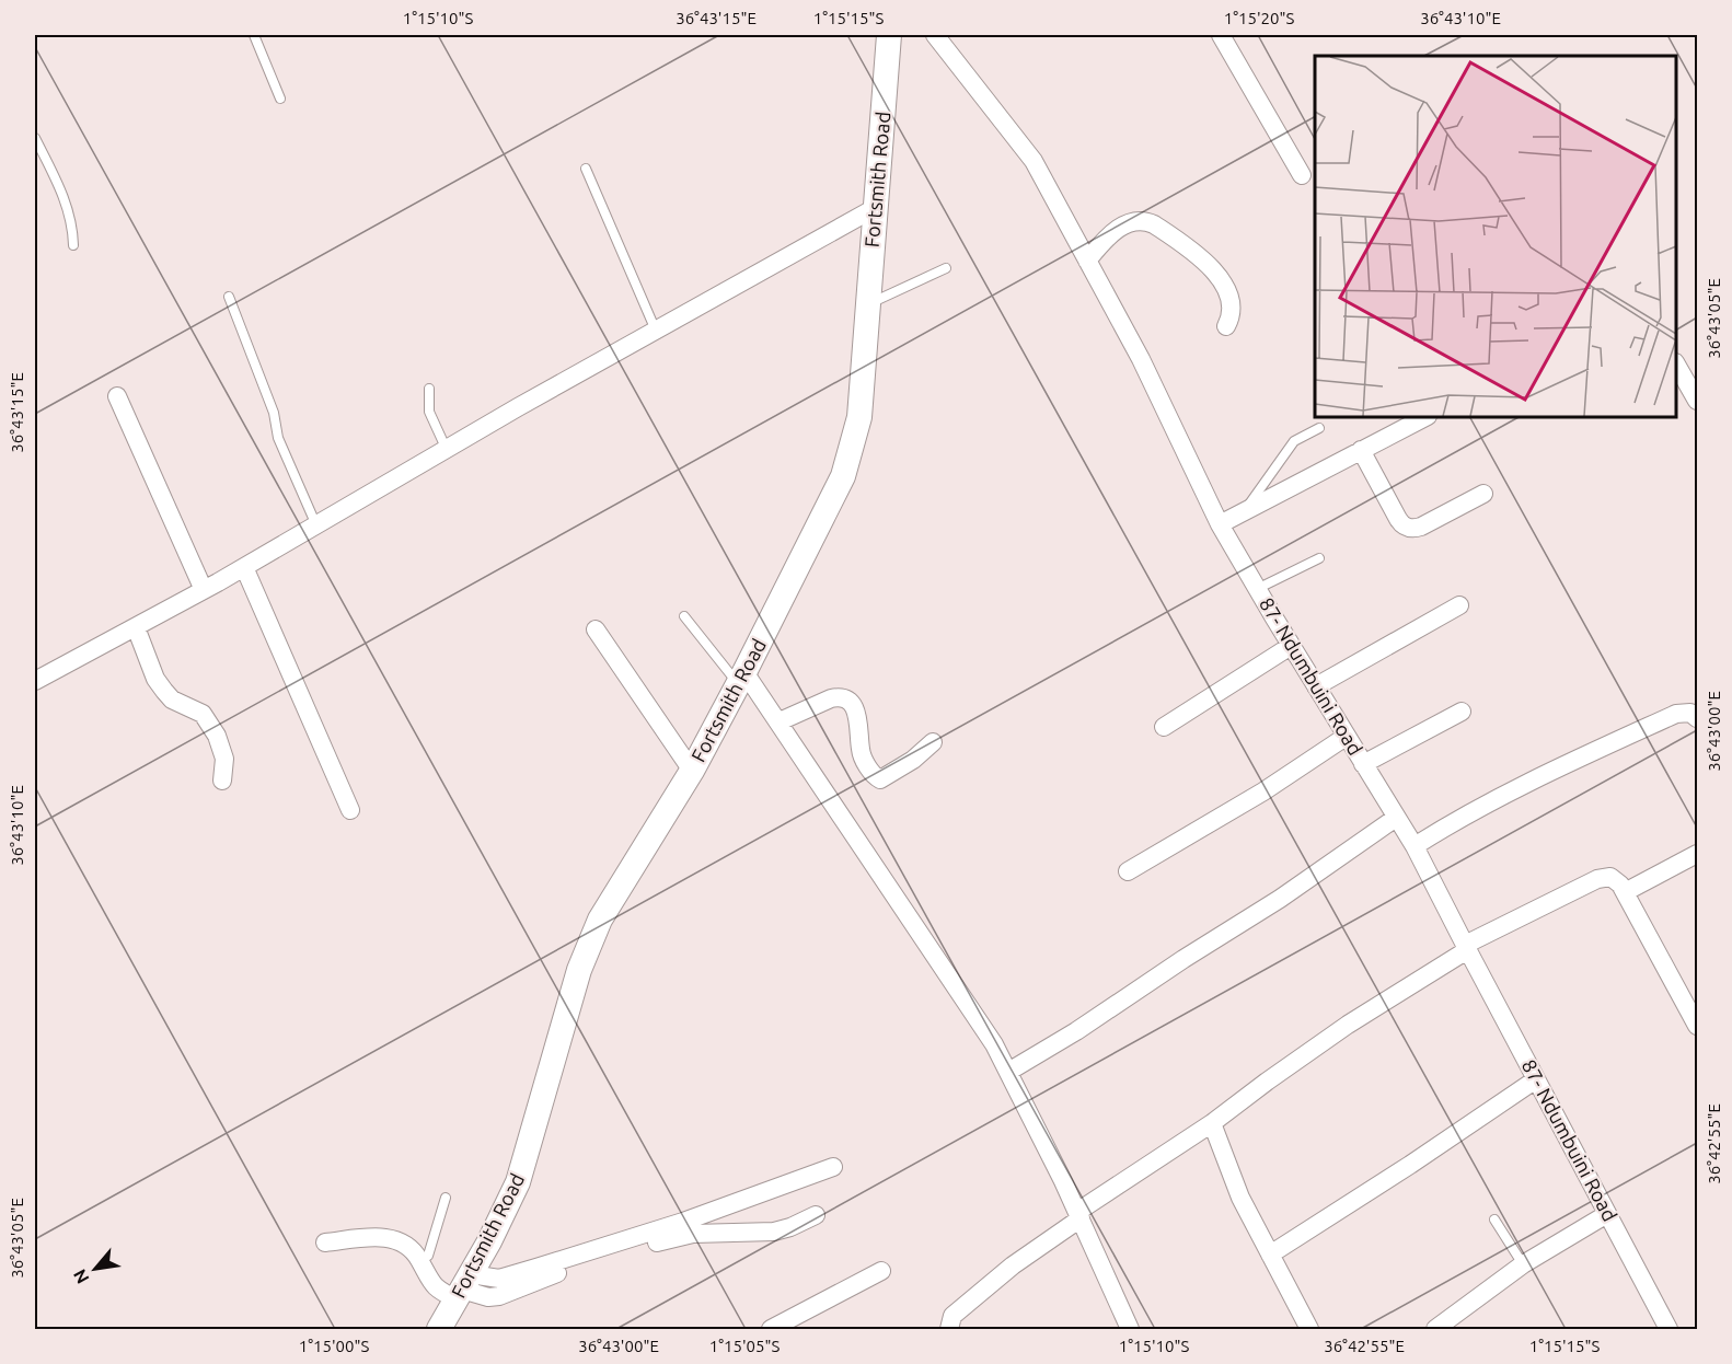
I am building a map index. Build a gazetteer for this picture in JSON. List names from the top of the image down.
{
  "streets": {
    "street": ["Fortsmith Road", "87- Ndumbuini Road"]
  },
  "north": "bottom left",
  "coordinates": [
    "1°15'10\"S",
    "36°43'15\"E",
    "1°15'15\"S",
    "1°15'20\"S",
    "36°43'10\"E",
    "36°43'05\"E",
    "36°43'00\"E",
    "36°42'55\"E",
    "1°15'00\"S",
    "1°15'05\"S"
  ]
}
